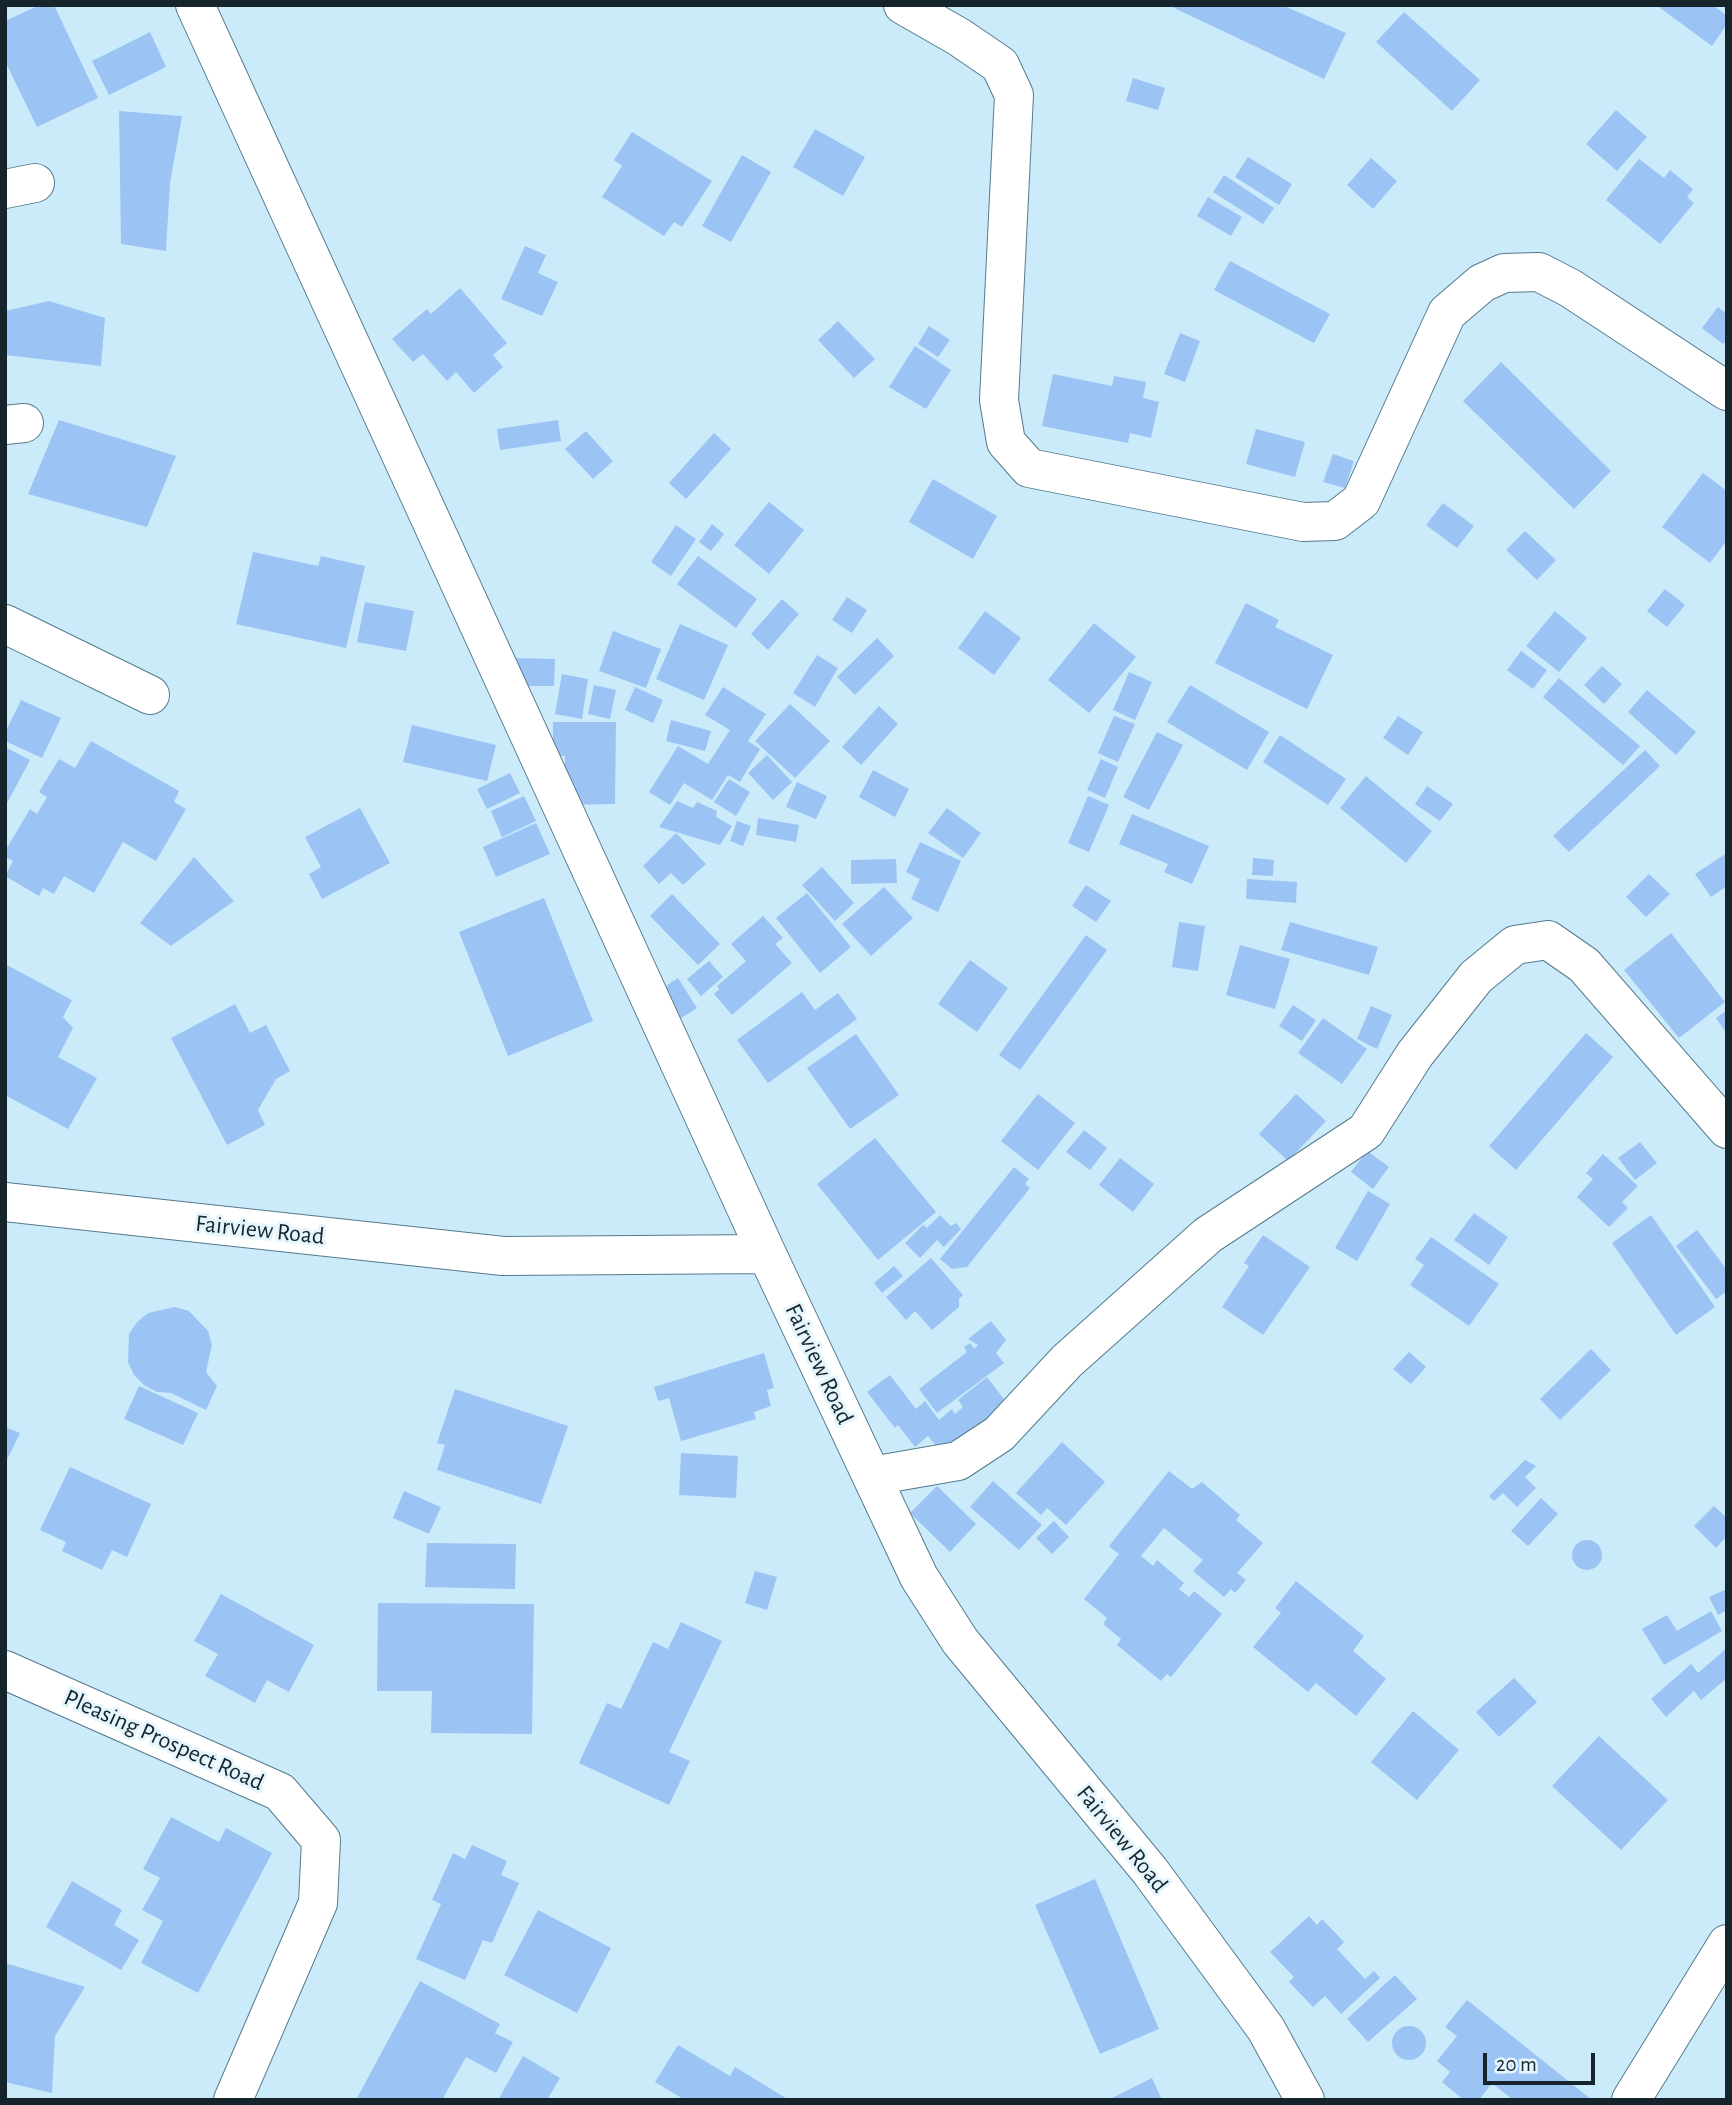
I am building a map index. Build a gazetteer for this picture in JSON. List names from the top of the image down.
{
  "streets": {
    "street": ["Fairview Road", "Pleasing Prospect Road"]
  },
  "scale_bar": "20 m"
}
